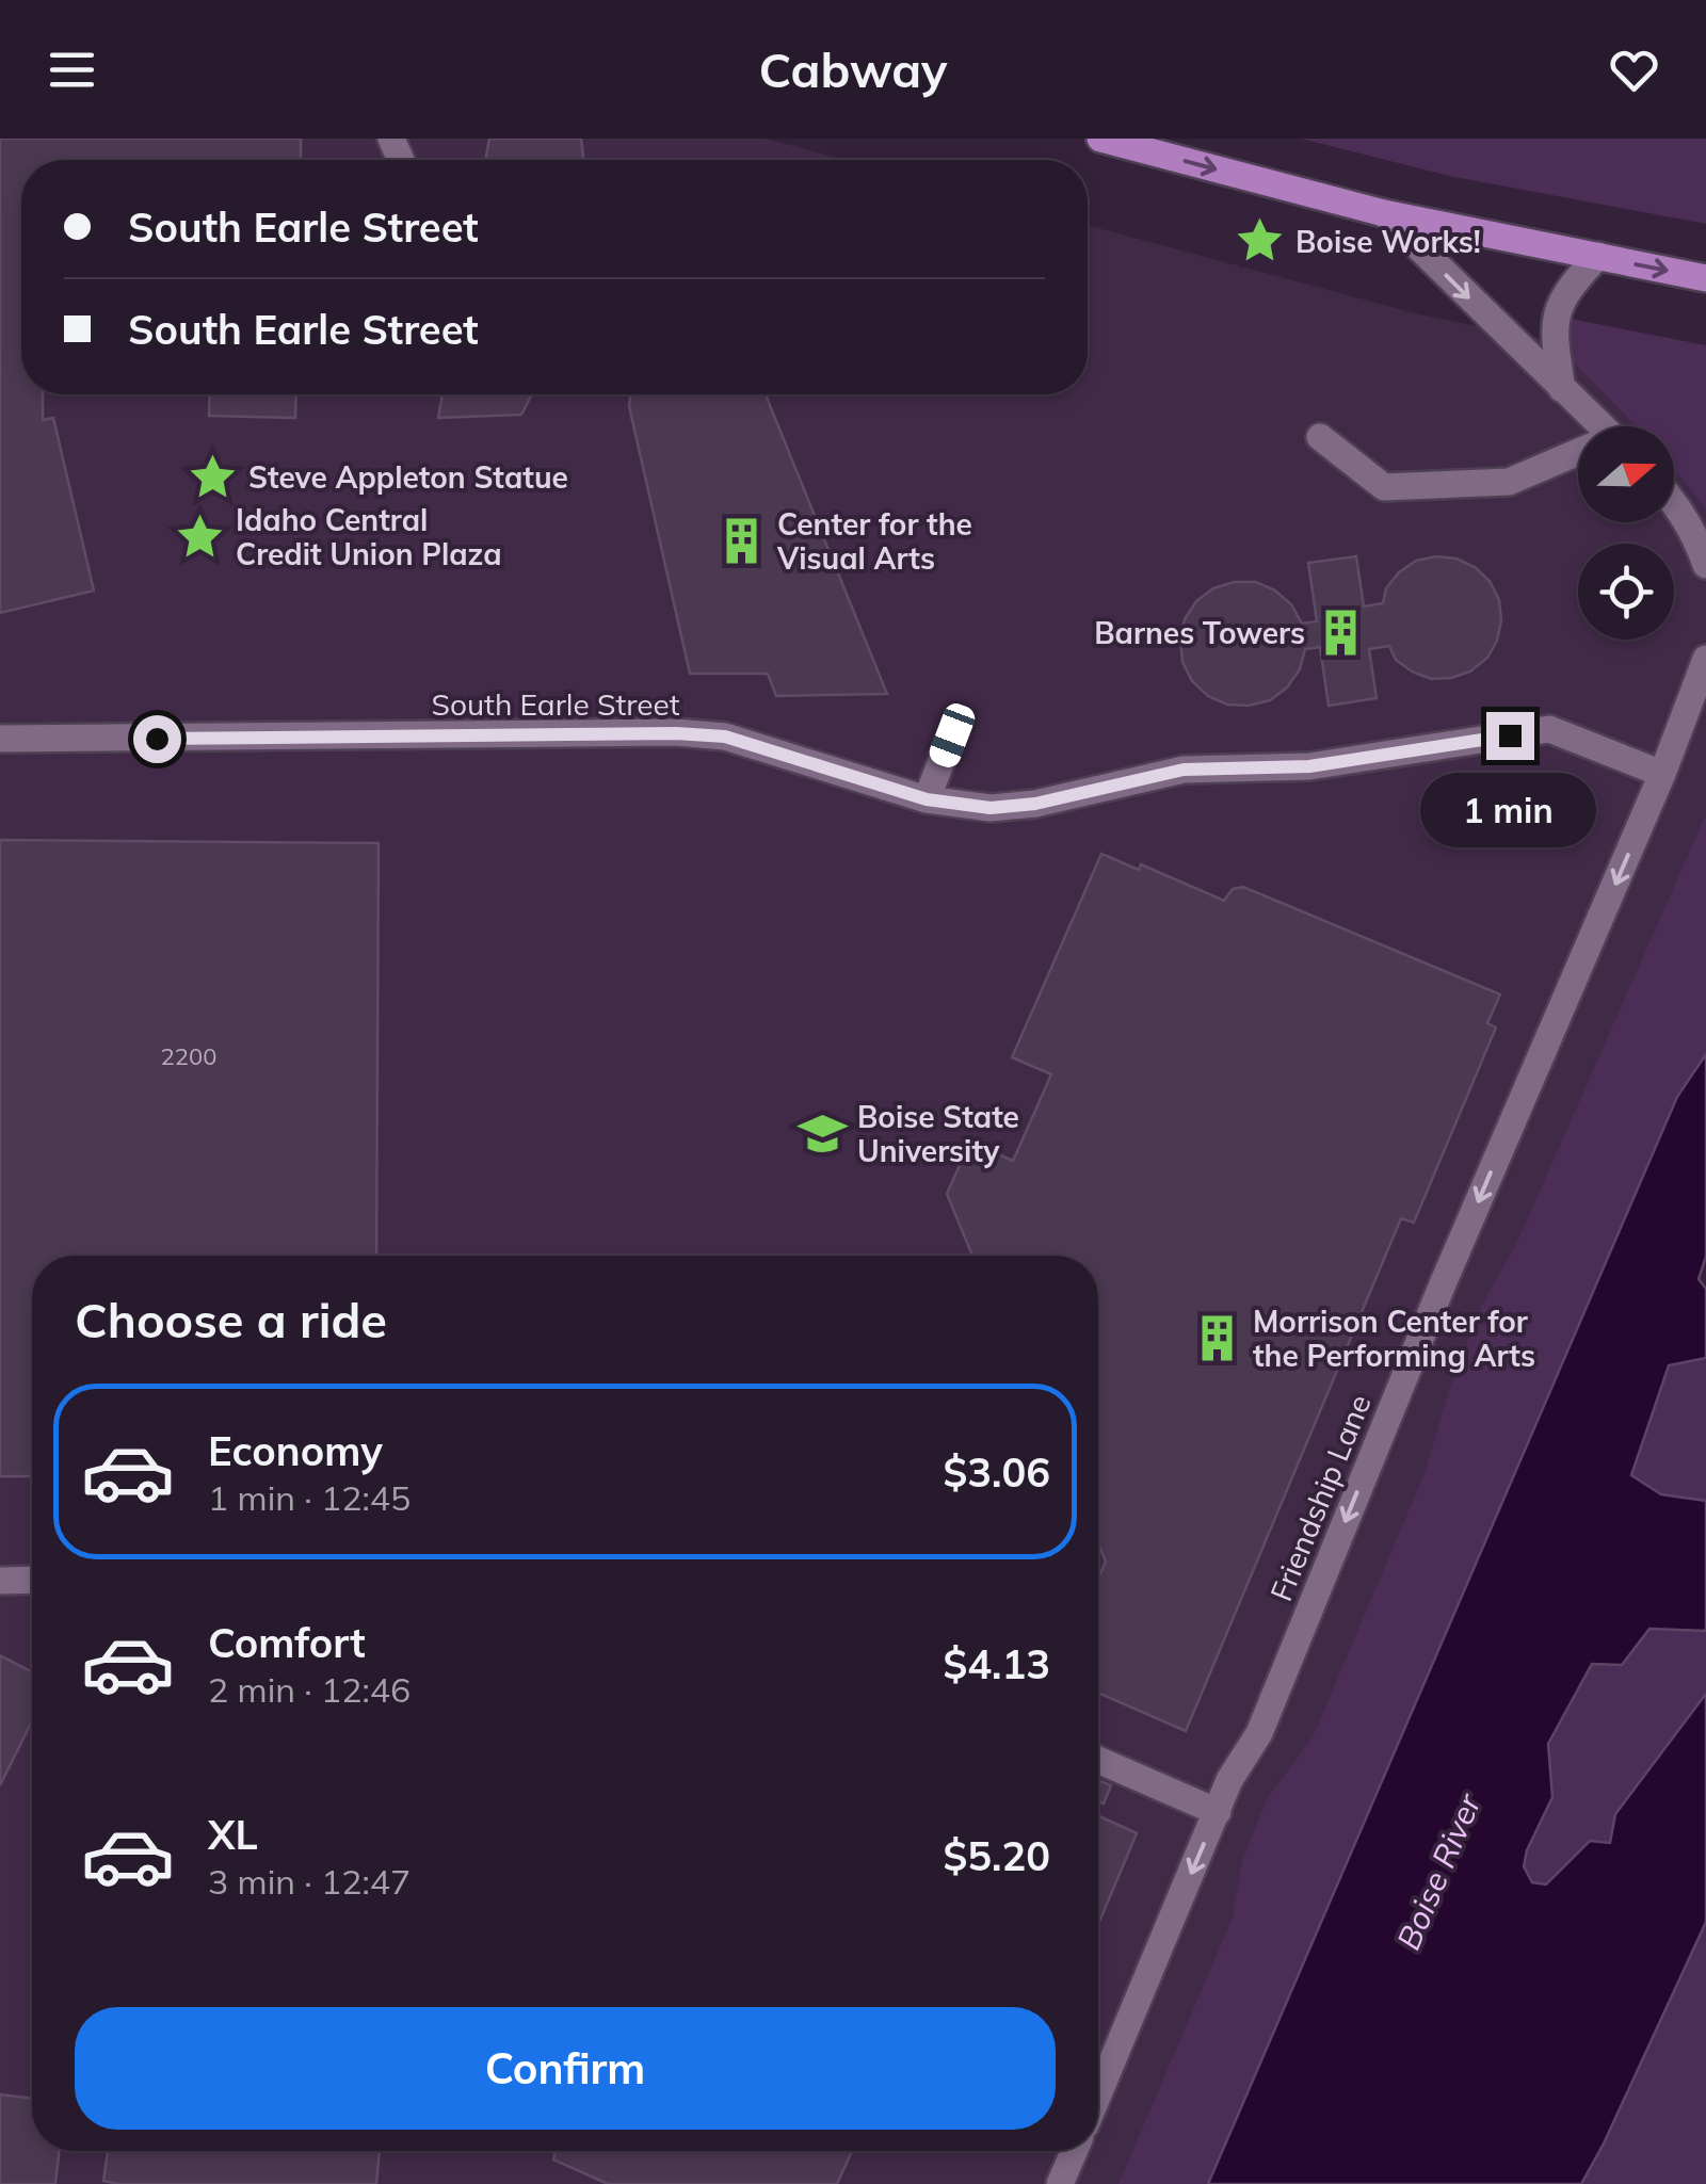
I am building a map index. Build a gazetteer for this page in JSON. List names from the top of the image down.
{
  "streets": {
    "street": ["South Earle Street", "Friendship Lane"]
  },
  "crossings": [
    ["South Earle Street", "Friendship Lane"]
  ],
  "one_way": ["Friendship Lane"],
  "water": ["Boise River"],
  "places": {
    "place": ["Boise Works!", "Steve Appleton Statue", "Idaho Central Credit Union Plaza"],
    "building": ["Center for the Visual Arts", "Barnes Towers", "Morrison Center for the Performing Arts"],
    "school or university": ["Boise State University"]
  },
  "house_numbers": ["2200"],
  "north": "right",
  "page": {
    "header": "Cabway",
    "banner": ["South Earle Street", "South Earle Street"],
    "bubble": "1 min",
    "heading": "Choose a ride",
    "list": [
      {
        "name": "Economy",
        "note": "1 min · 12:45",
        "value": "$3.06"
      },
      {
        "name": "Comfort",
        "note": "2 min · 12:46",
        "value": "$4.13"
      },
      {
        "name": "XL",
        "note": "3 min · 12:47",
        "value": "$5.20"
      }
    ],
    "buttons": "Confirm"
  }
}
